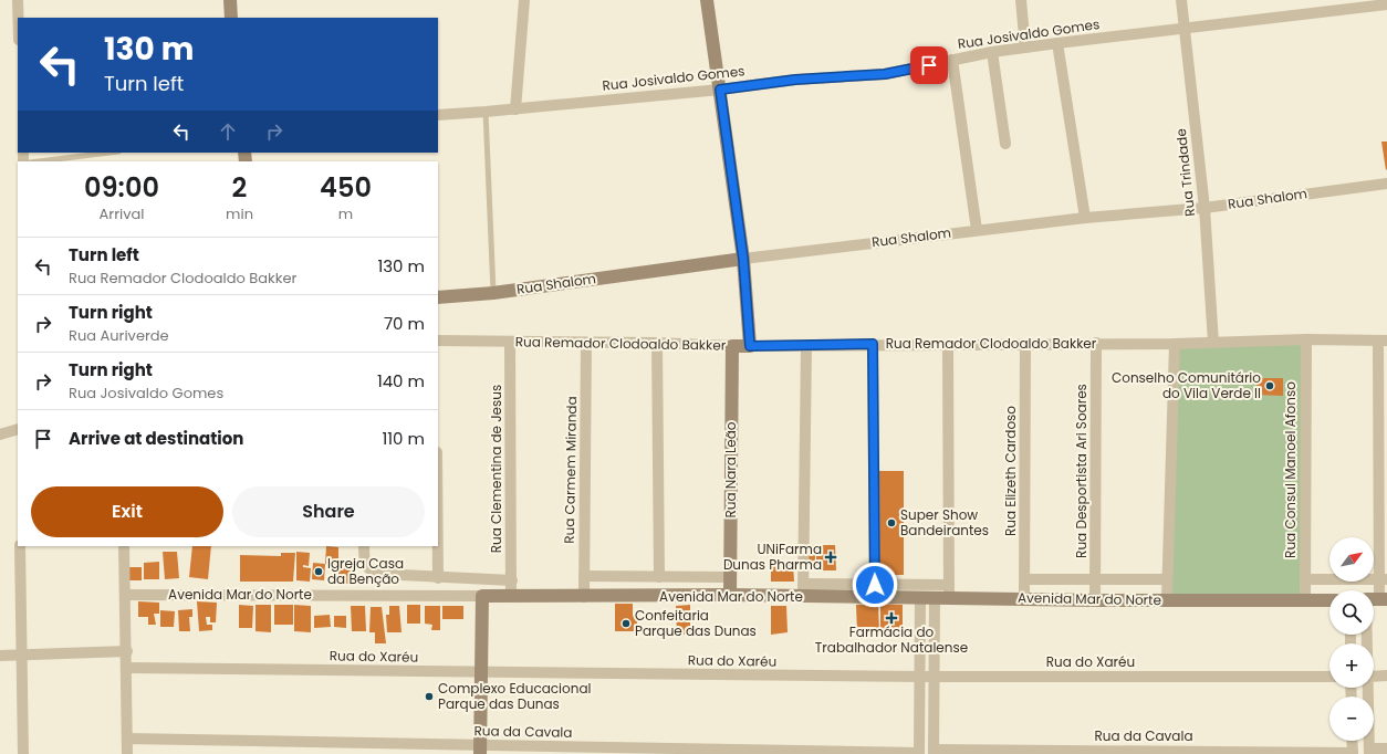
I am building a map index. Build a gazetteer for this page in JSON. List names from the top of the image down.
{
  "streets": {
    "street": [
      "Rua Josivaldo Gomes",
      "Rua Trindade",
      "Rua Shalom",
      "Rua Remador Clodoaldo Bakker",
      "Rua Clementina de Jesus",
      "Rua Carmem Miranda",
      "Rua Nara Leão",
      "Rua Consul Manoel Afonso",
      "Rua Elizeth Cardoso",
      "Rua Desportista Ari Soares",
      "Avenida Mar do Norte",
      "Rua do Xaréu",
      "Rua da Cavala"
    ]
  },
  "crossings": [
    ["Rua Josivaldo Gomes", "Rua Trindade"],
    ["Rua Trindade", "Rua Shalom"],
    ["Rua Trindade", "Rua Remador Clodoaldo Bakker"],
    ["Rua Remador Clodoaldo Bakker", "Rua Clementina de Jesus"],
    ["Rua Remador Clodoaldo Bakker", "Rua Carmem Miranda"],
    ["Rua Remador Clodoaldo Bakker", "Rua Nara Leão"],
    ["Rua Remador Clodoaldo Bakker", "Rua Consul Manoel Afonso"],
    ["Rua Remador Clodoaldo Bakker", "Rua Elizeth Cardoso"],
    ["Rua Remador Clodoaldo Bakker", "Rua Desportista Ari Soares"],
    ["Rua Clementina de Jesus", "Avenida Mar do Norte"],
    ["Rua Carmem Miranda", "Avenida Mar do Norte"],
    ["Rua Nara Leão", "Avenida Mar do Norte"],
    ["Rua Consul Manoel Afonso", "Avenida Mar do Norte"],
    ["Rua Elizeth Cardoso", "Avenida Mar do Norte"],
    ["Rua Desportista Ari Soares", "Avenida Mar do Norte"]
  ],
  "places": {
    "other": [
      "Conselho Comunitário do Vila Verde II",
      "Super Show Bandeirantes",
      "Igreja Casa da Benção",
      "Confeitaria Parque das Dunas",
      "Complexo Educacional Parque das Dunas"
    ],
    "health": ["UNiFarma Dunas Pharma", "Farmácia do Trabalhador Natalense"]
  },
  "north": "top right",
  "page": {
    "turn": ["130 m", "Turn left"],
    "eta": [
      "09:00",
      "Arrival",
      "2",
      "min",
      "450",
      "m"
    ],
    "list": [
      {
        "name": "Turn left",
        "note": "Rua Remador Clodoaldo Bakker",
        "value": "130 m"
      },
      {
        "name": "Turn right",
        "note": "Rua Auriverde",
        "value": "70 m"
      },
      {
        "name": "Turn right",
        "note": "Rua Josivaldo Gomes",
        "value": "140 m"
      },
      {
        "name": "Arrive at destination",
        "value": "110 m"
      }
    ],
    "buttons": ["Exit", "Share"],
    "map_buttons": ["+", "−"]
  }
}
